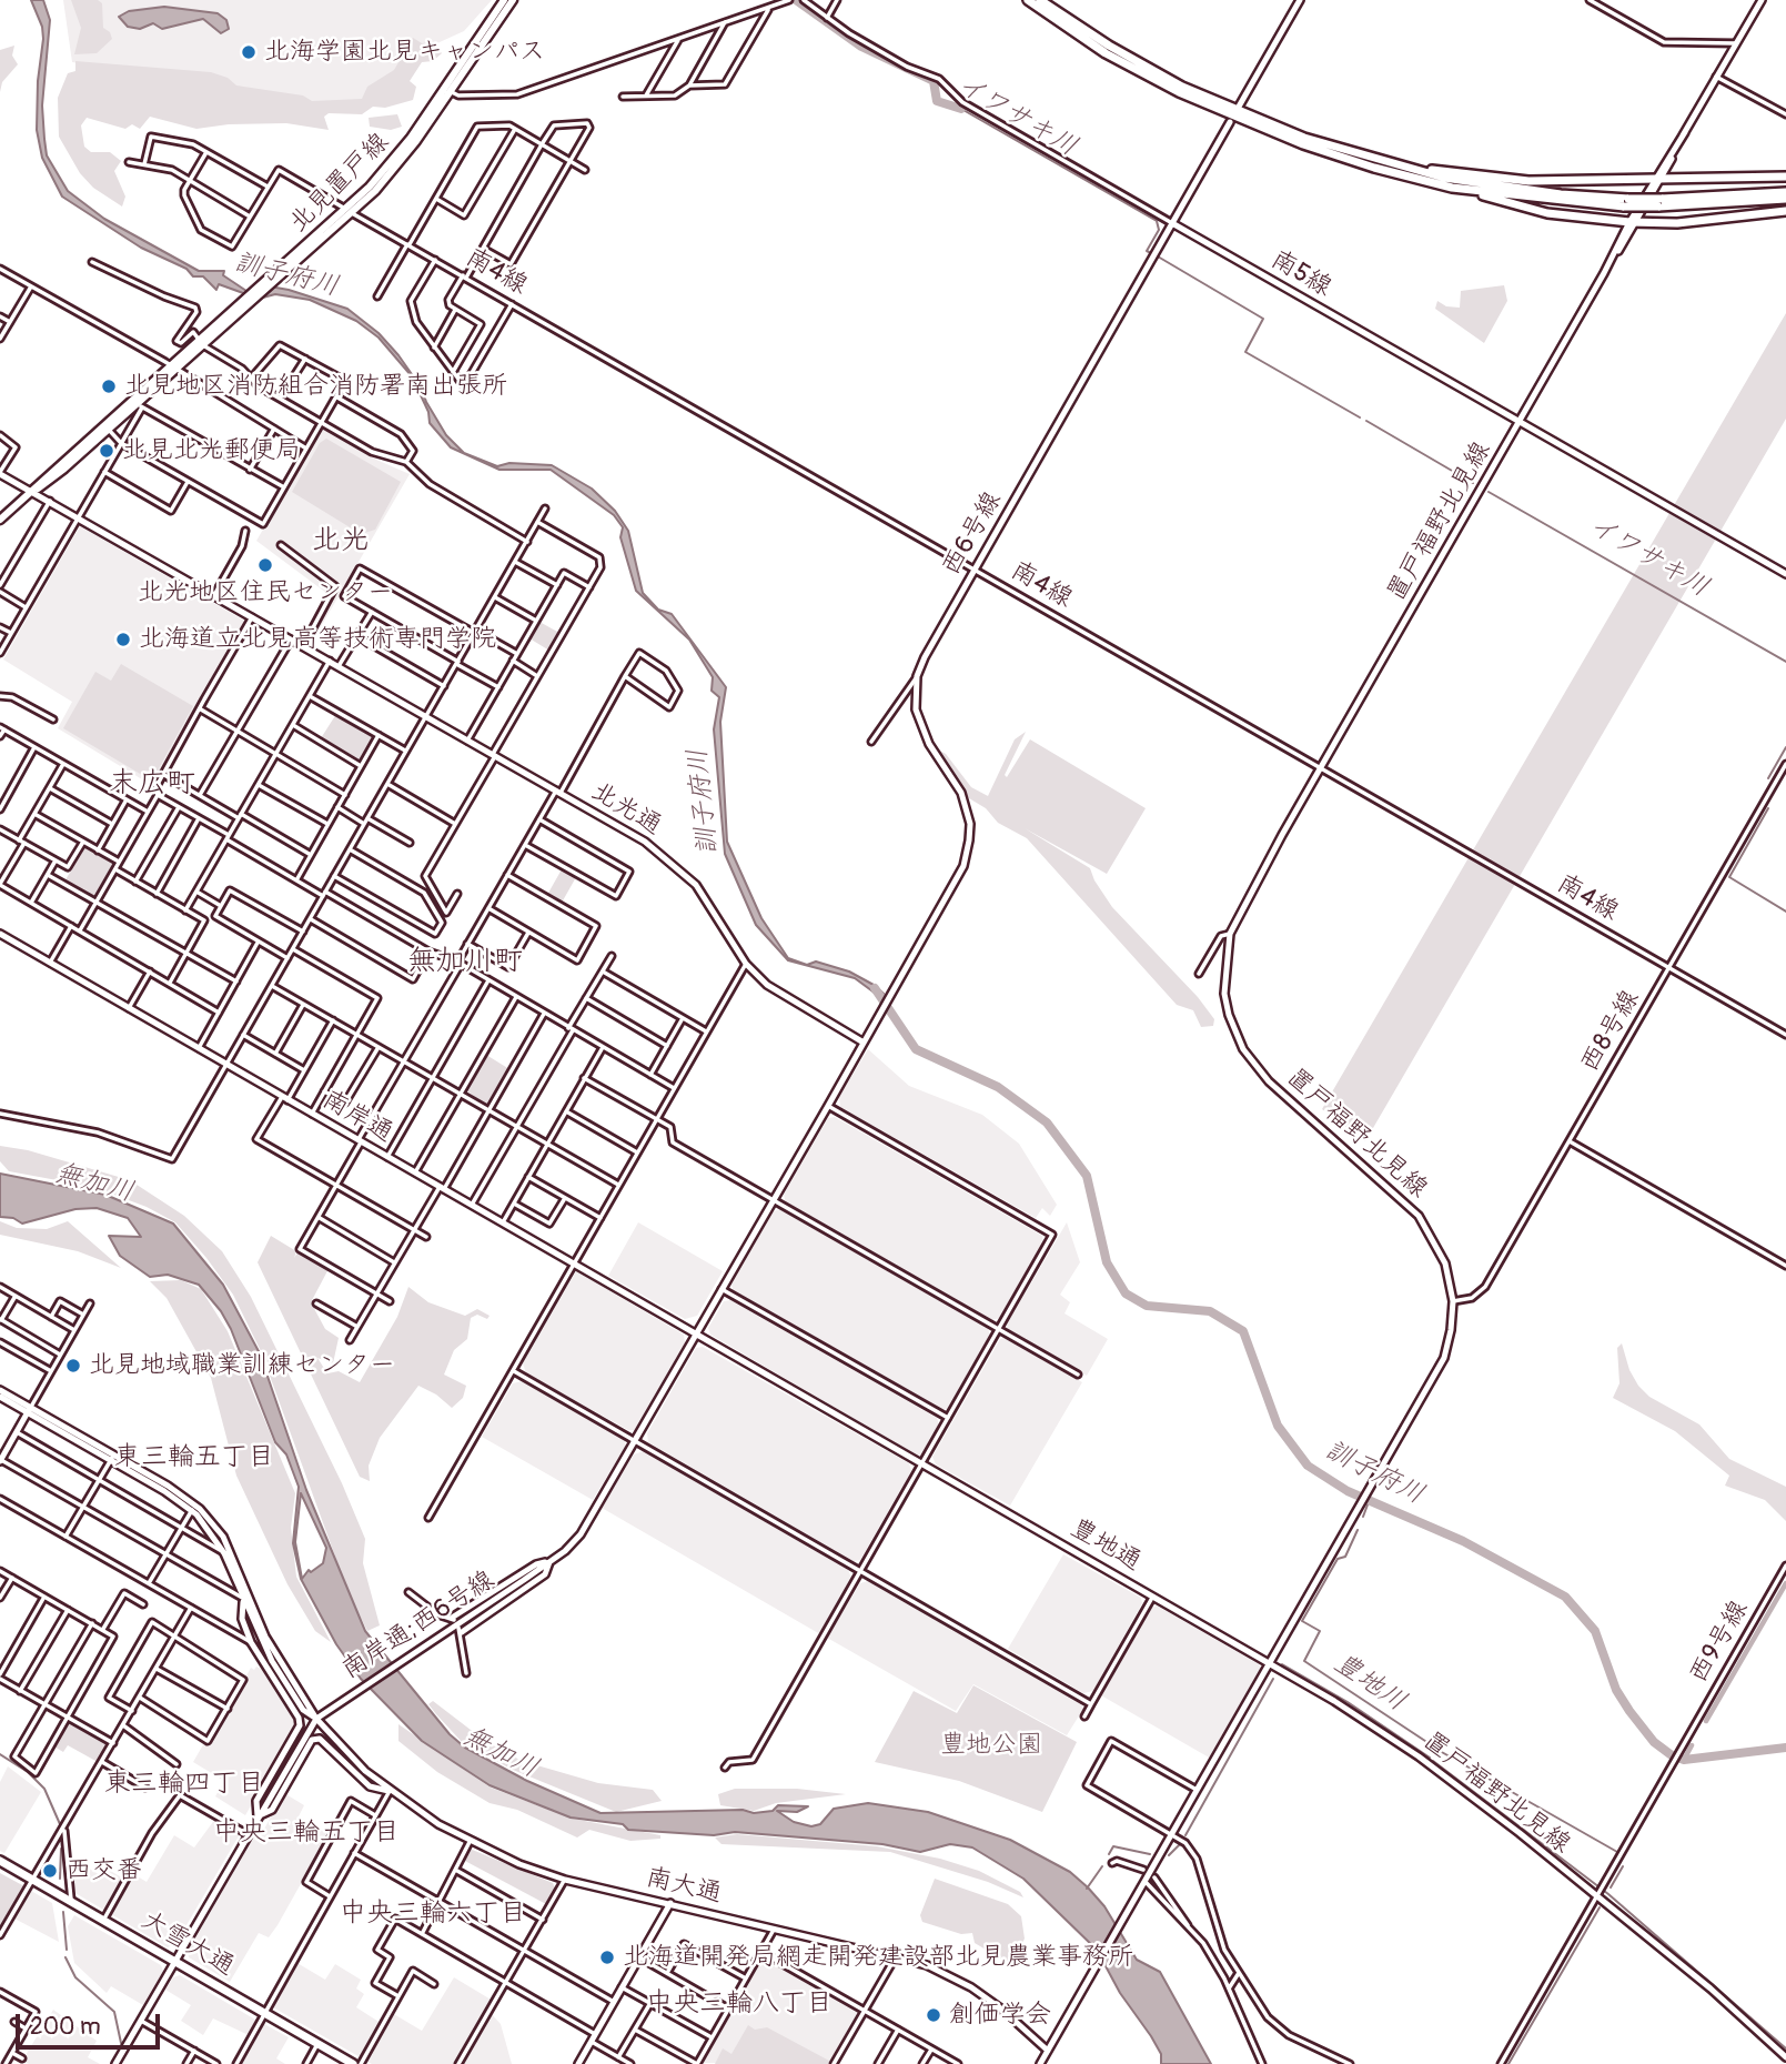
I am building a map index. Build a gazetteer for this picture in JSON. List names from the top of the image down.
{
  "streets": {
    "highway": ["大雪大通"],
    "main road": ["北見置戸線"],
    "street": [
      "南4線",
      "南5線",
      "置戸福野北見線",
      "西6号線",
      "北光通",
      "西8号線",
      "南岸通",
      "豊地通",
      "南岸通;西6号線",
      "西9号線",
      "南大通"
    ]
  },
  "crossings": [
    ["北見置戸線", "南4線"],
    ["北見置戸線", "北光通"],
    ["南4線", "置戸福野北見線"],
    ["南4線", "西6号線"],
    ["南4線", "西8号線"],
    ["南5線", "置戸福野北見線"],
    ["南5線", "西6号線"],
    ["置戸福野北見線", "西8号線"],
    ["置戸福野北見線", "豊地通"],
    ["置戸福野北見線", "西9号線"],
    ["西6号線", "北光通"],
    ["南岸通", "豊地通"],
    ["南岸通", "南岸通;西6号線"],
    ["豊地通", "南岸通;西6号線"],
    ["南岸通;西6号線", "南大通"],
    ["南岸通;西6号線", "大雪大通"]
  ],
  "districts": [
    "北光",
    "末広町",
    "無加川町",
    "東三輪五丁目",
    "東三輪四丁目",
    "中央三輪五丁目",
    "中央三輪六丁目",
    "中央三輪八丁目"
  ],
  "water": [
    "イワサキ川",
    "訓子府川",
    "無加川",
    "豊地川"
  ],
  "parks": ["豊地公園"],
  "places": [
    "北海学園北見キャンパス",
    "北見地区消防組合消防署南出張所",
    "北見北光郵便局",
    "北光地区住民センター",
    "北海道立北見高等技術専門学院",
    "北見地域職業訓練センター",
    "西交番",
    "北海道開発局網走開発建設部北見農業事務所",
    "創価学会"
  ],
  "scale_bar": "200 m"
}
